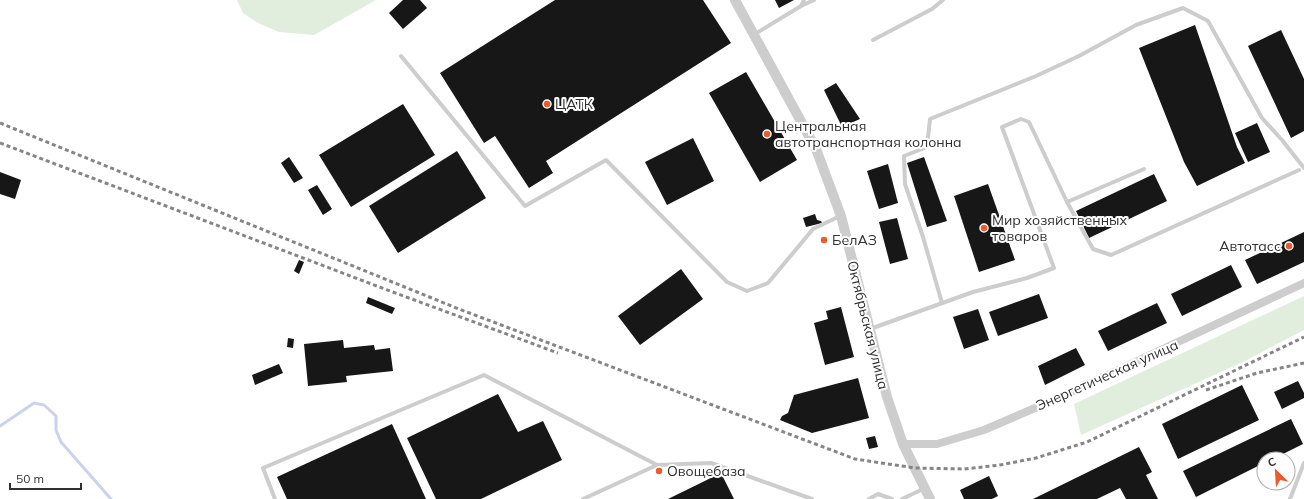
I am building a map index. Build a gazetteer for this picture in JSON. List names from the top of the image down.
{
  "streets": {
    "street": ["Октябрьская улица", "Энергетическая улица"]
  },
  "crossings": [
    ["Октябрьская улица", "Энергетическая улица"]
  ],
  "places": [
    "ЦАТК",
    "Центральная автотранспортная колонна",
    "Мир хозяйственных товаров",
    "БелАЗ",
    "Автотасс",
    "Овощебаза"
  ],
  "scale_bar": "50 m",
  "north": "top left"
}
